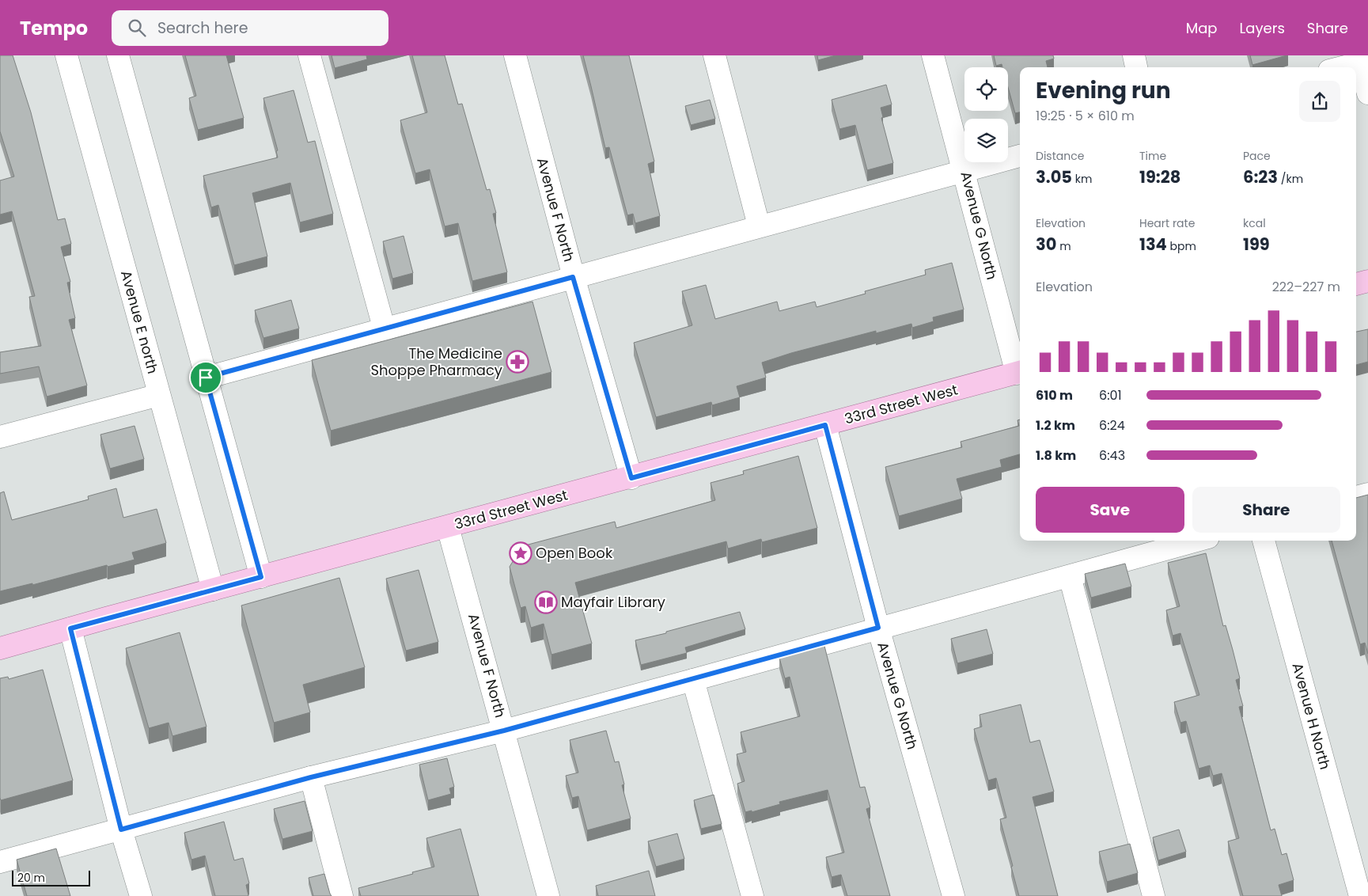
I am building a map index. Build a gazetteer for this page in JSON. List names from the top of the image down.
{
  "streets": {
    "main road": ["33rd Street West"],
    "street": [
      "Avenue F North",
      "Avenue G North",
      "Avenue E north",
      "Avenue H North"
    ]
  },
  "crossings": [
    ["Avenue F North", "33rd Street West"],
    ["Avenue G North", "33rd Street West"],
    ["Avenue E north", "33rd Street West"]
  ],
  "places": {
    "pharmacy": ["The Medicine Shoppe Pharmacy"],
    "place": ["Open Book"],
    "library": ["Mayfair Library"]
  },
  "scale_bar": "20 m",
  "page": {
    "header": "Tempo",
    "search": "Search here",
    "nav": ["Map", "Layers", "Share"],
    "heading": ["Evening run", "19:25 · 5 × 610 m"],
    "stats": [
      ["Distance", "3.05 km"],
      ["Time", "19:28"],
      ["Pace", "6:23 /km"],
      ["Elevation", "30 m"],
      ["Heart rate", "134 bpm"],
      ["kcal", "199"]
    ],
    "chart": ["Elevation", "222–227 m"],
    "list": [
      {
        "name": "610 m",
        "note": "6:01"
      },
      {
        "name": "1.2 km",
        "note": "6:24"
      },
      {
        "name": "1.8 km",
        "note": "6:43"
      }
    ],
    "buttons": ["Save", "Share"],
    "scale": "20 m"
  }
}
